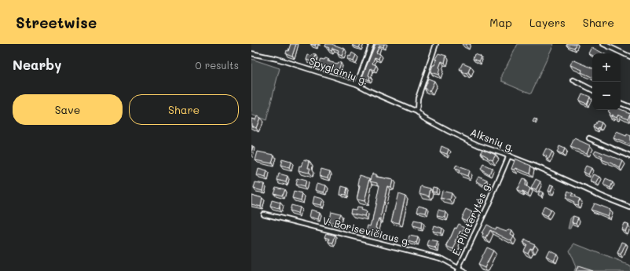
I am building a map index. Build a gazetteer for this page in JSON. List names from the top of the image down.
{
  "streets": {
    "street": [
      "Spyglainių g.",
      "Alksnių g.",
      "E. Pliaterytės g.",
      "V. Borisevičiaus g."
    ]
  },
  "crossings": [
    ["Spyglainių g.", "Alksnių g."],
    ["Alksnių g.", "E. Pliaterytės g."],
    ["E. Pliaterytės g.", "V. Borisevičiaus g."]
  ],
  "page": {
    "header": "Streetwise",
    "nav": ["Map", "Layers", "Share"],
    "heading": ["Nearby", "0 results"],
    "map_buttons": ["+", "−"],
    "buttons": ["Save", "Share"]
  }
}
